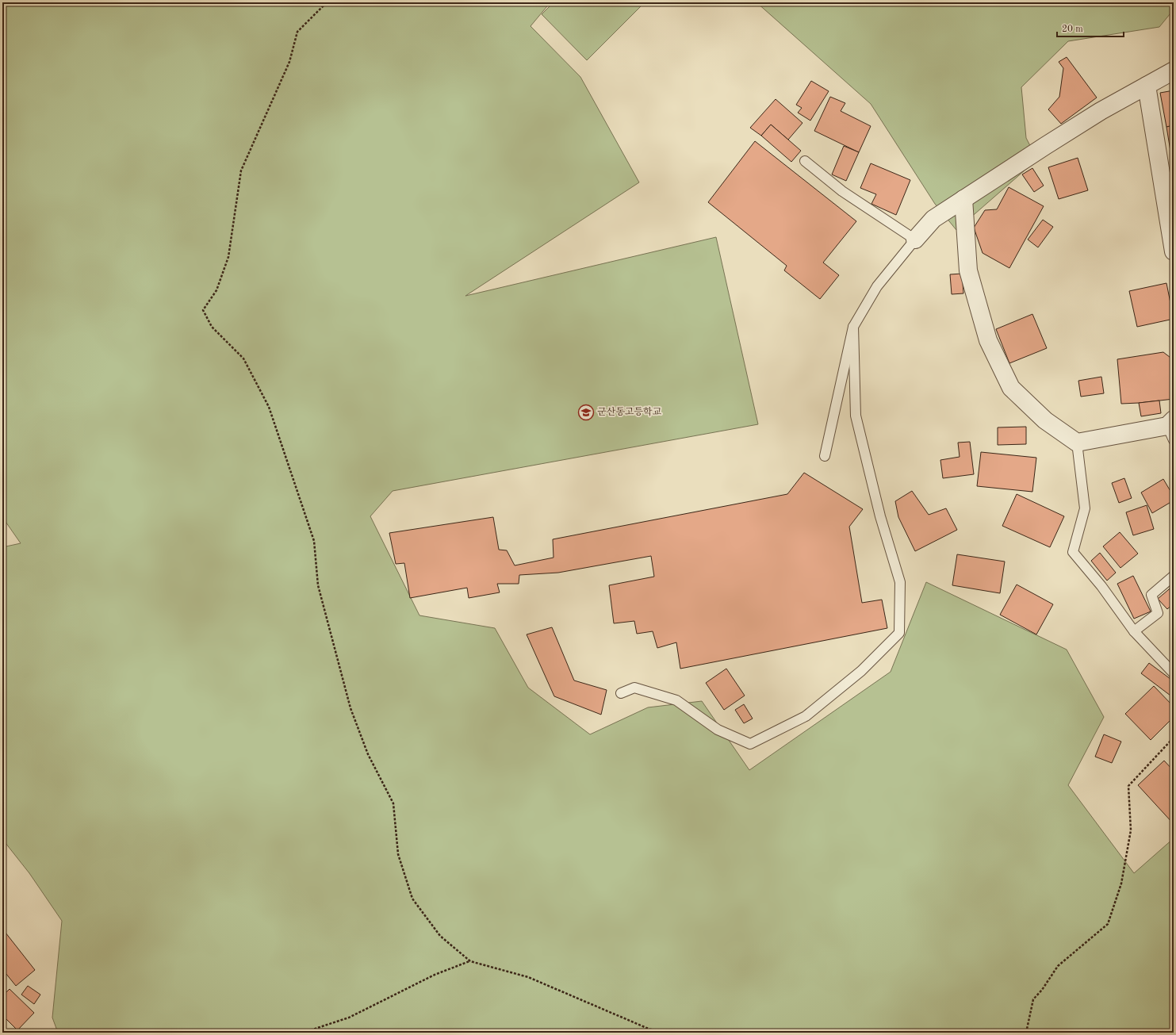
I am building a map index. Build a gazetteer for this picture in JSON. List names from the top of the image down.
{
  "places": {
    "school or university": ["군산동고등학교"]
  },
  "scale_bar": "20 m"
}
